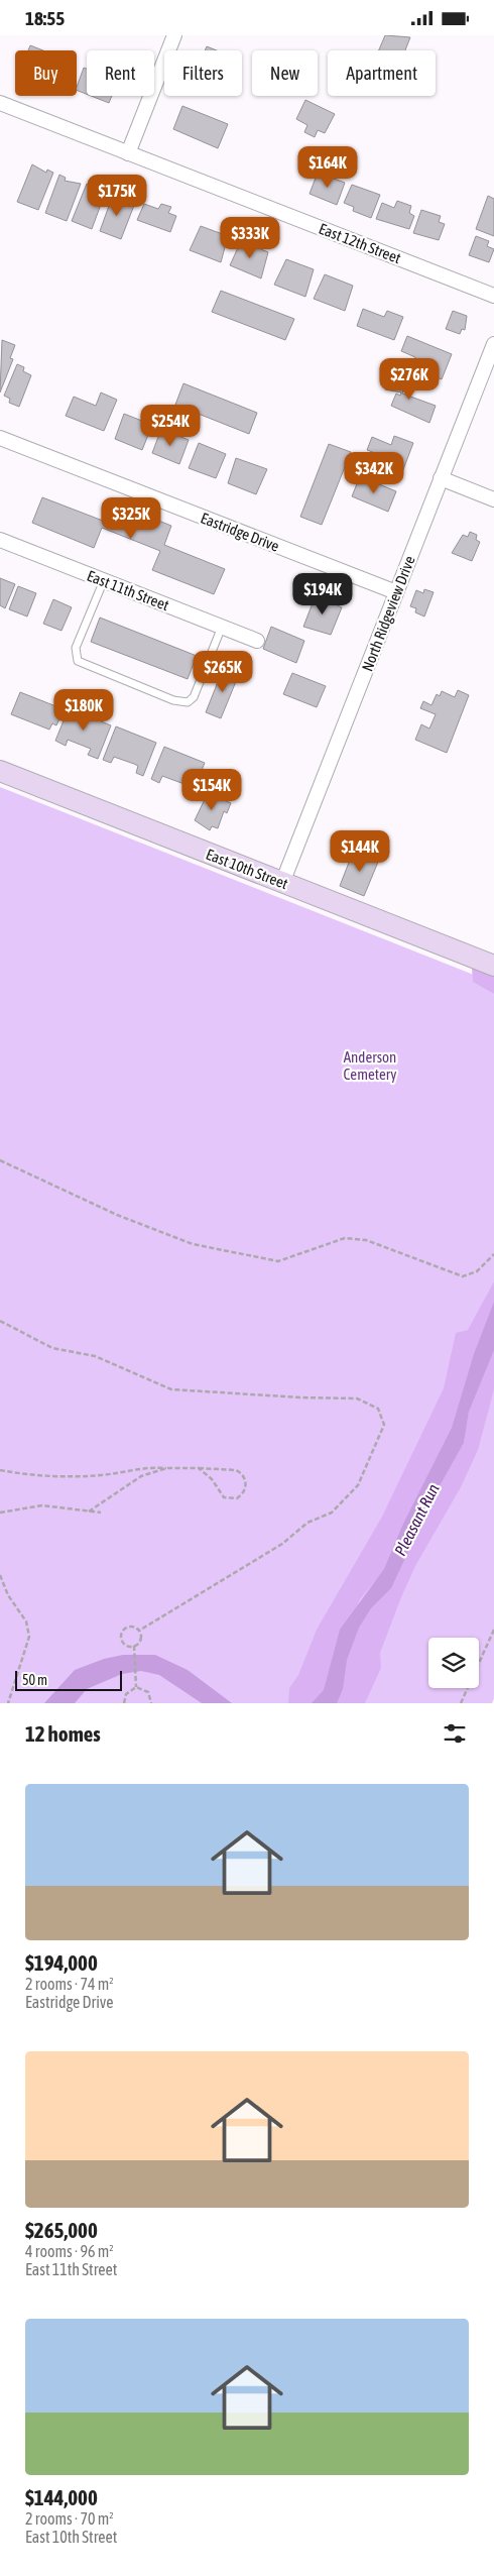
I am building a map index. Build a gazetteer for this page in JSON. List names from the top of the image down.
{
  "streets": {
    "main road": ["East 10th Street"],
    "street": [
      "East 12th Street",
      "Eastridge Drive",
      "East 11th Street",
      "North Ridgeview Drive"
    ]
  },
  "crossings": [
    ["Eastridge Drive", "North Ridgeview Drive"],
    ["North Ridgeview Drive", "East 10th Street"]
  ],
  "water": ["Pleasant Run"],
  "parks": ["Anderson Cemetery"],
  "scale_bar": "50 m",
  "page": {
    "status": "18:55",
    "chip": [
      "Buy",
      "Rent",
      "Filters",
      "New",
      "Apartment"
    ],
    "price": [
      "$164K",
      "$175K",
      "$333K",
      "$276K",
      "$254K",
      "$342K",
      "$325K",
      "$194K",
      "$265K",
      "$180K",
      "$154K",
      "$144K"
    ],
    "scale": "50 m",
    "heading": "12 homes",
    "list": [
      {
        "name": "$194,000",
        "note": "2 rooms · 74 m² · Eastridge Drive"
      },
      {
        "name": "$265,000",
        "note": "4 rooms · 96 m² · East 11th Street"
      },
      {
        "name": "$144,000",
        "note": "2 rooms · 70 m² · East 10th Street"
      }
    ]
  }
}
